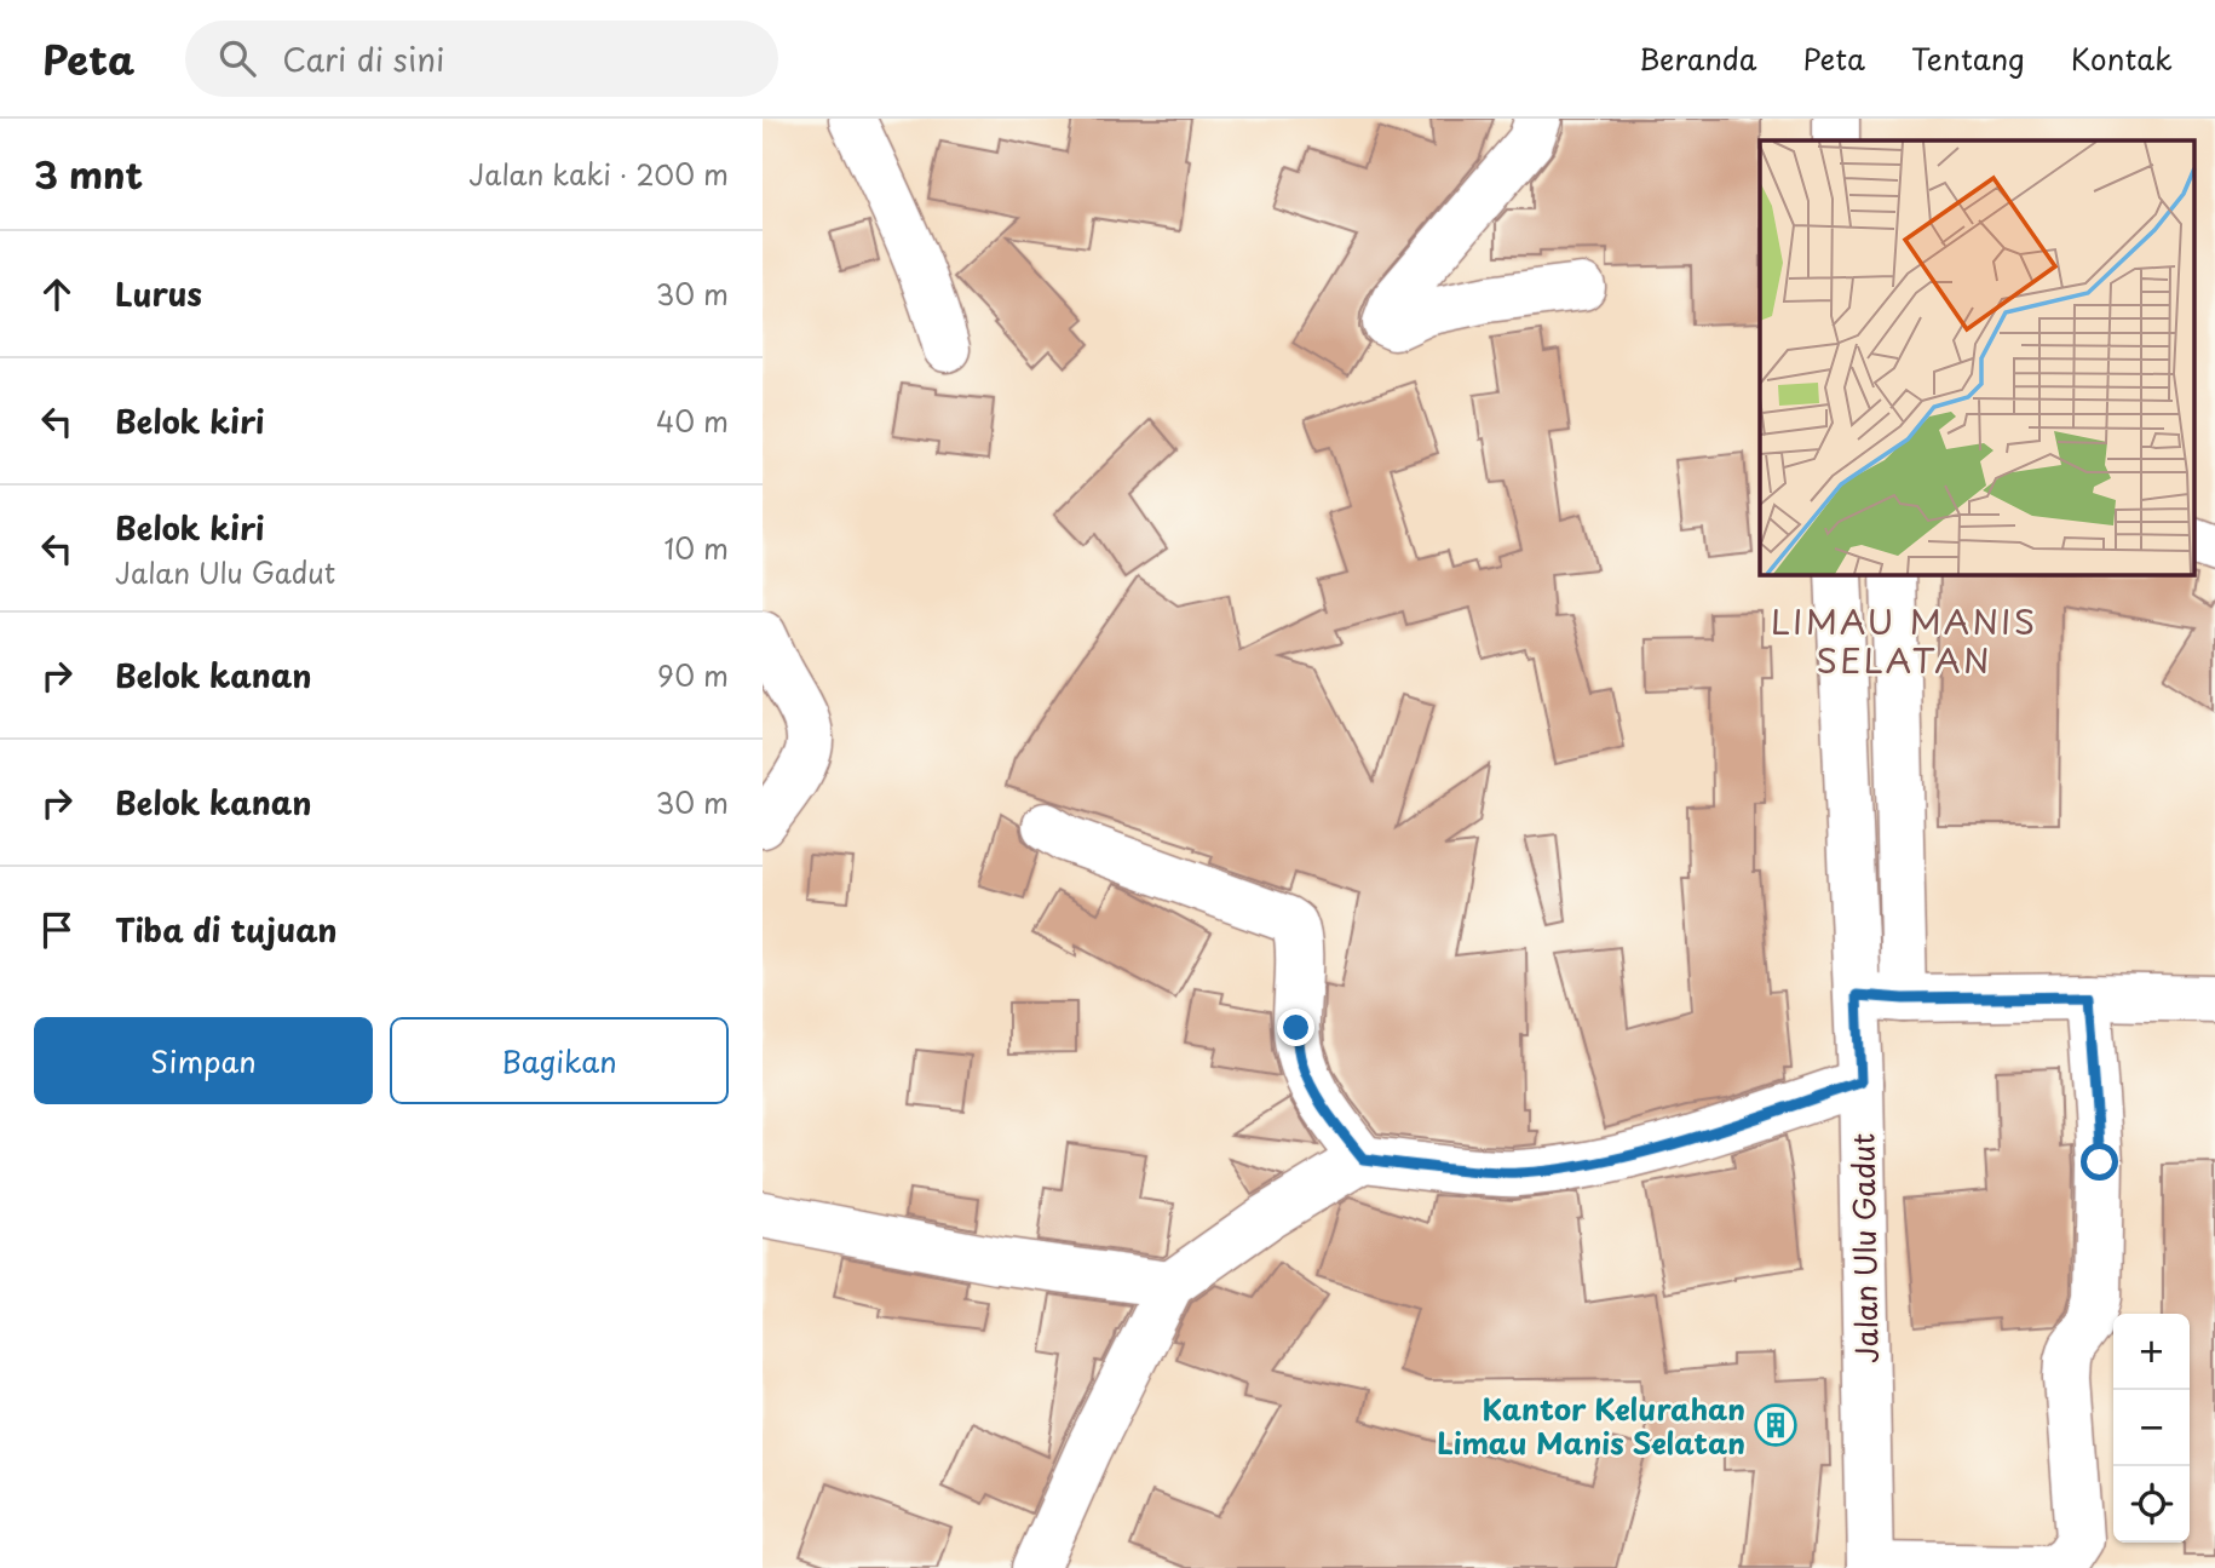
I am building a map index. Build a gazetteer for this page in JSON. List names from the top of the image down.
{
  "streets": {
    "street": ["Jalan Ulu Gadut"]
  },
  "districts": ["LIMAU MANIS SELATAN"],
  "places": {
    "building": ["Kantor Kelurahan Limau Manis Selatan"]
  },
  "page": {
    "header": "Peta",
    "search": "Cari di sini",
    "nav": [
      "Beranda",
      "Peta",
      "Tentang",
      "Kontak"
    ],
    "heading": ["3 mnt", "Jalan kaki · 200 m"],
    "list": [
      ["Lurus", "30 m"],
      ["Belok kiri", "40 m"],
      ["Belok kiri", "Jalan Ulu Gadut", "10 m"],
      ["Belok kanan", "90 m"],
      ["Belok kanan", "30 m"],
      "Tiba di tujuan"
    ],
    "buttons": ["Simpan", "Bagikan"],
    "map_buttons": ["+", "−"]
  }
}
